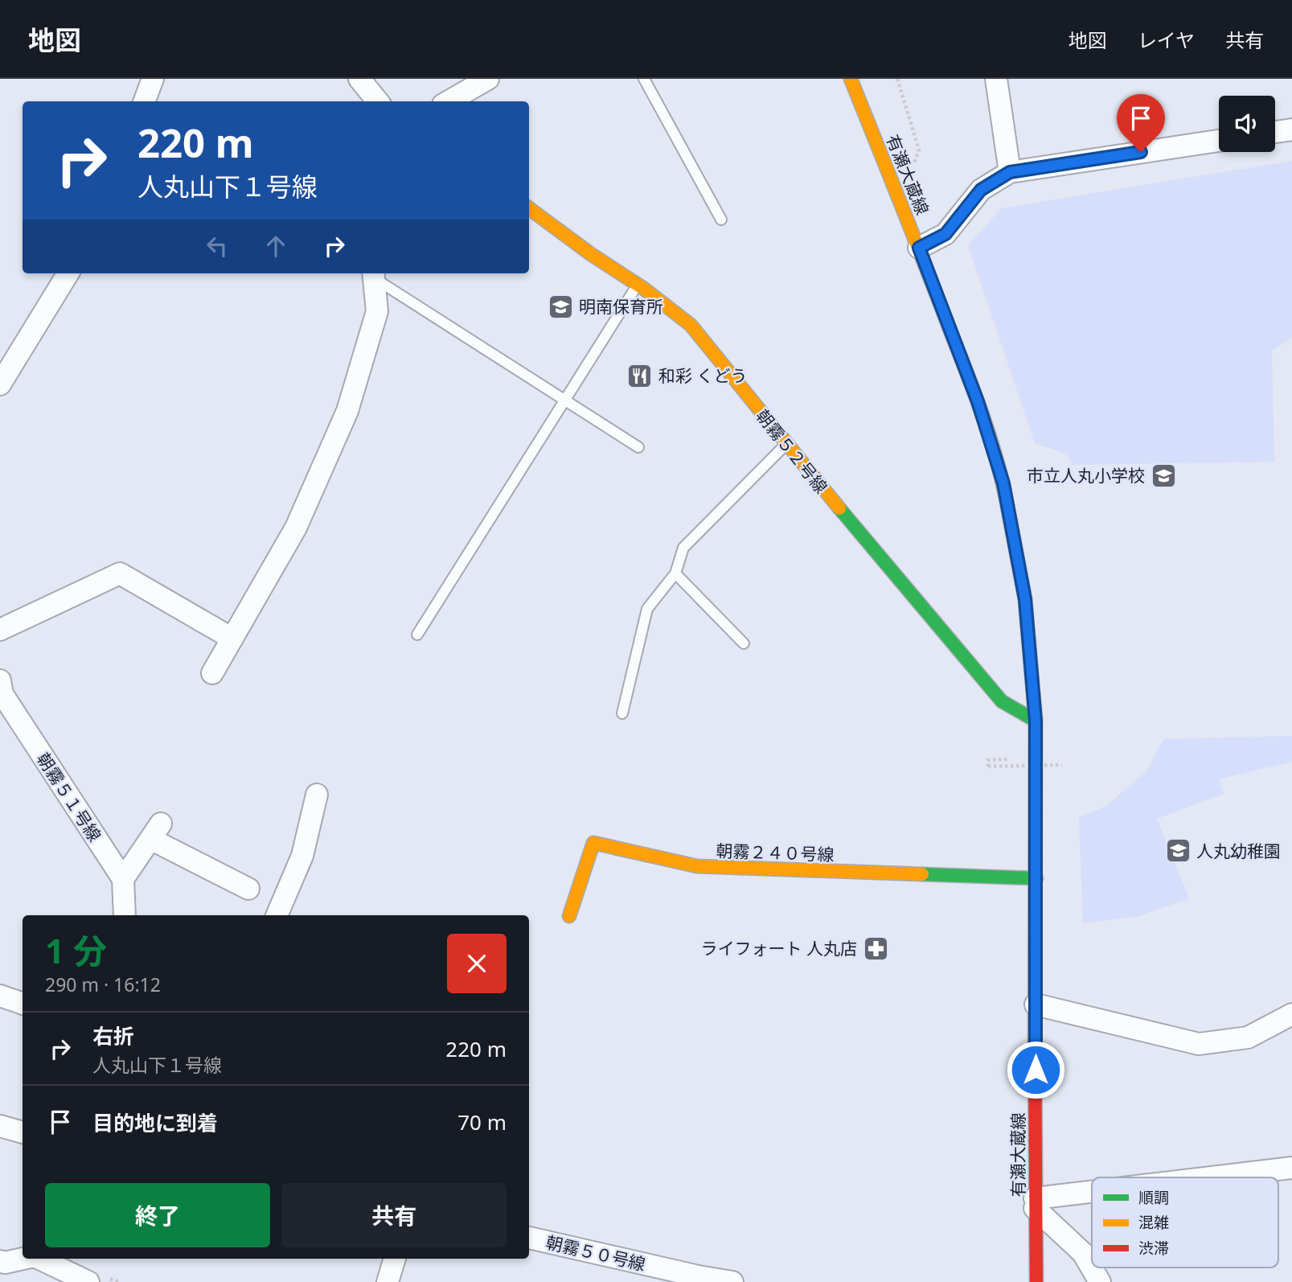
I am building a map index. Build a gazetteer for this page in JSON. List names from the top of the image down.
{
  "streets": {
    "street": [
      "有瀬大蔵線",
      "朝霧５２号線",
      "朝霧５１号線",
      "朝霧２４０号線",
      "朝霧５０号線"
    ]
  },
  "crossings": [
    ["有瀬大蔵線", "朝霧５２号線"],
    ["有瀬大蔵線", "朝霧２４０号線"]
  ],
  "places": {
    "school or university": ["明南保育所", "市立人丸小学校", "人丸幼稚園"],
    "restaurant": ["和彩 くどう"],
    "pharmacy": ["ライフォート 人丸店"]
  },
  "legend": ["順調", "混雑", "渋滞"],
  "page": {
    "header": "地図",
    "nav": ["地図", "レイヤ", "共有"],
    "turn": ["220 m", "人丸山下１号線"],
    "heading": ["1 分", "290 m · 16:12"],
    "list": [
      {
        "name": "右折",
        "note": "人丸山下１号線",
        "value": "220 m"
      },
      {
        "name": "目的地に到着",
        "value": "70 m"
      }
    ],
    "buttons": ["終了", "共有"]
  }
}
